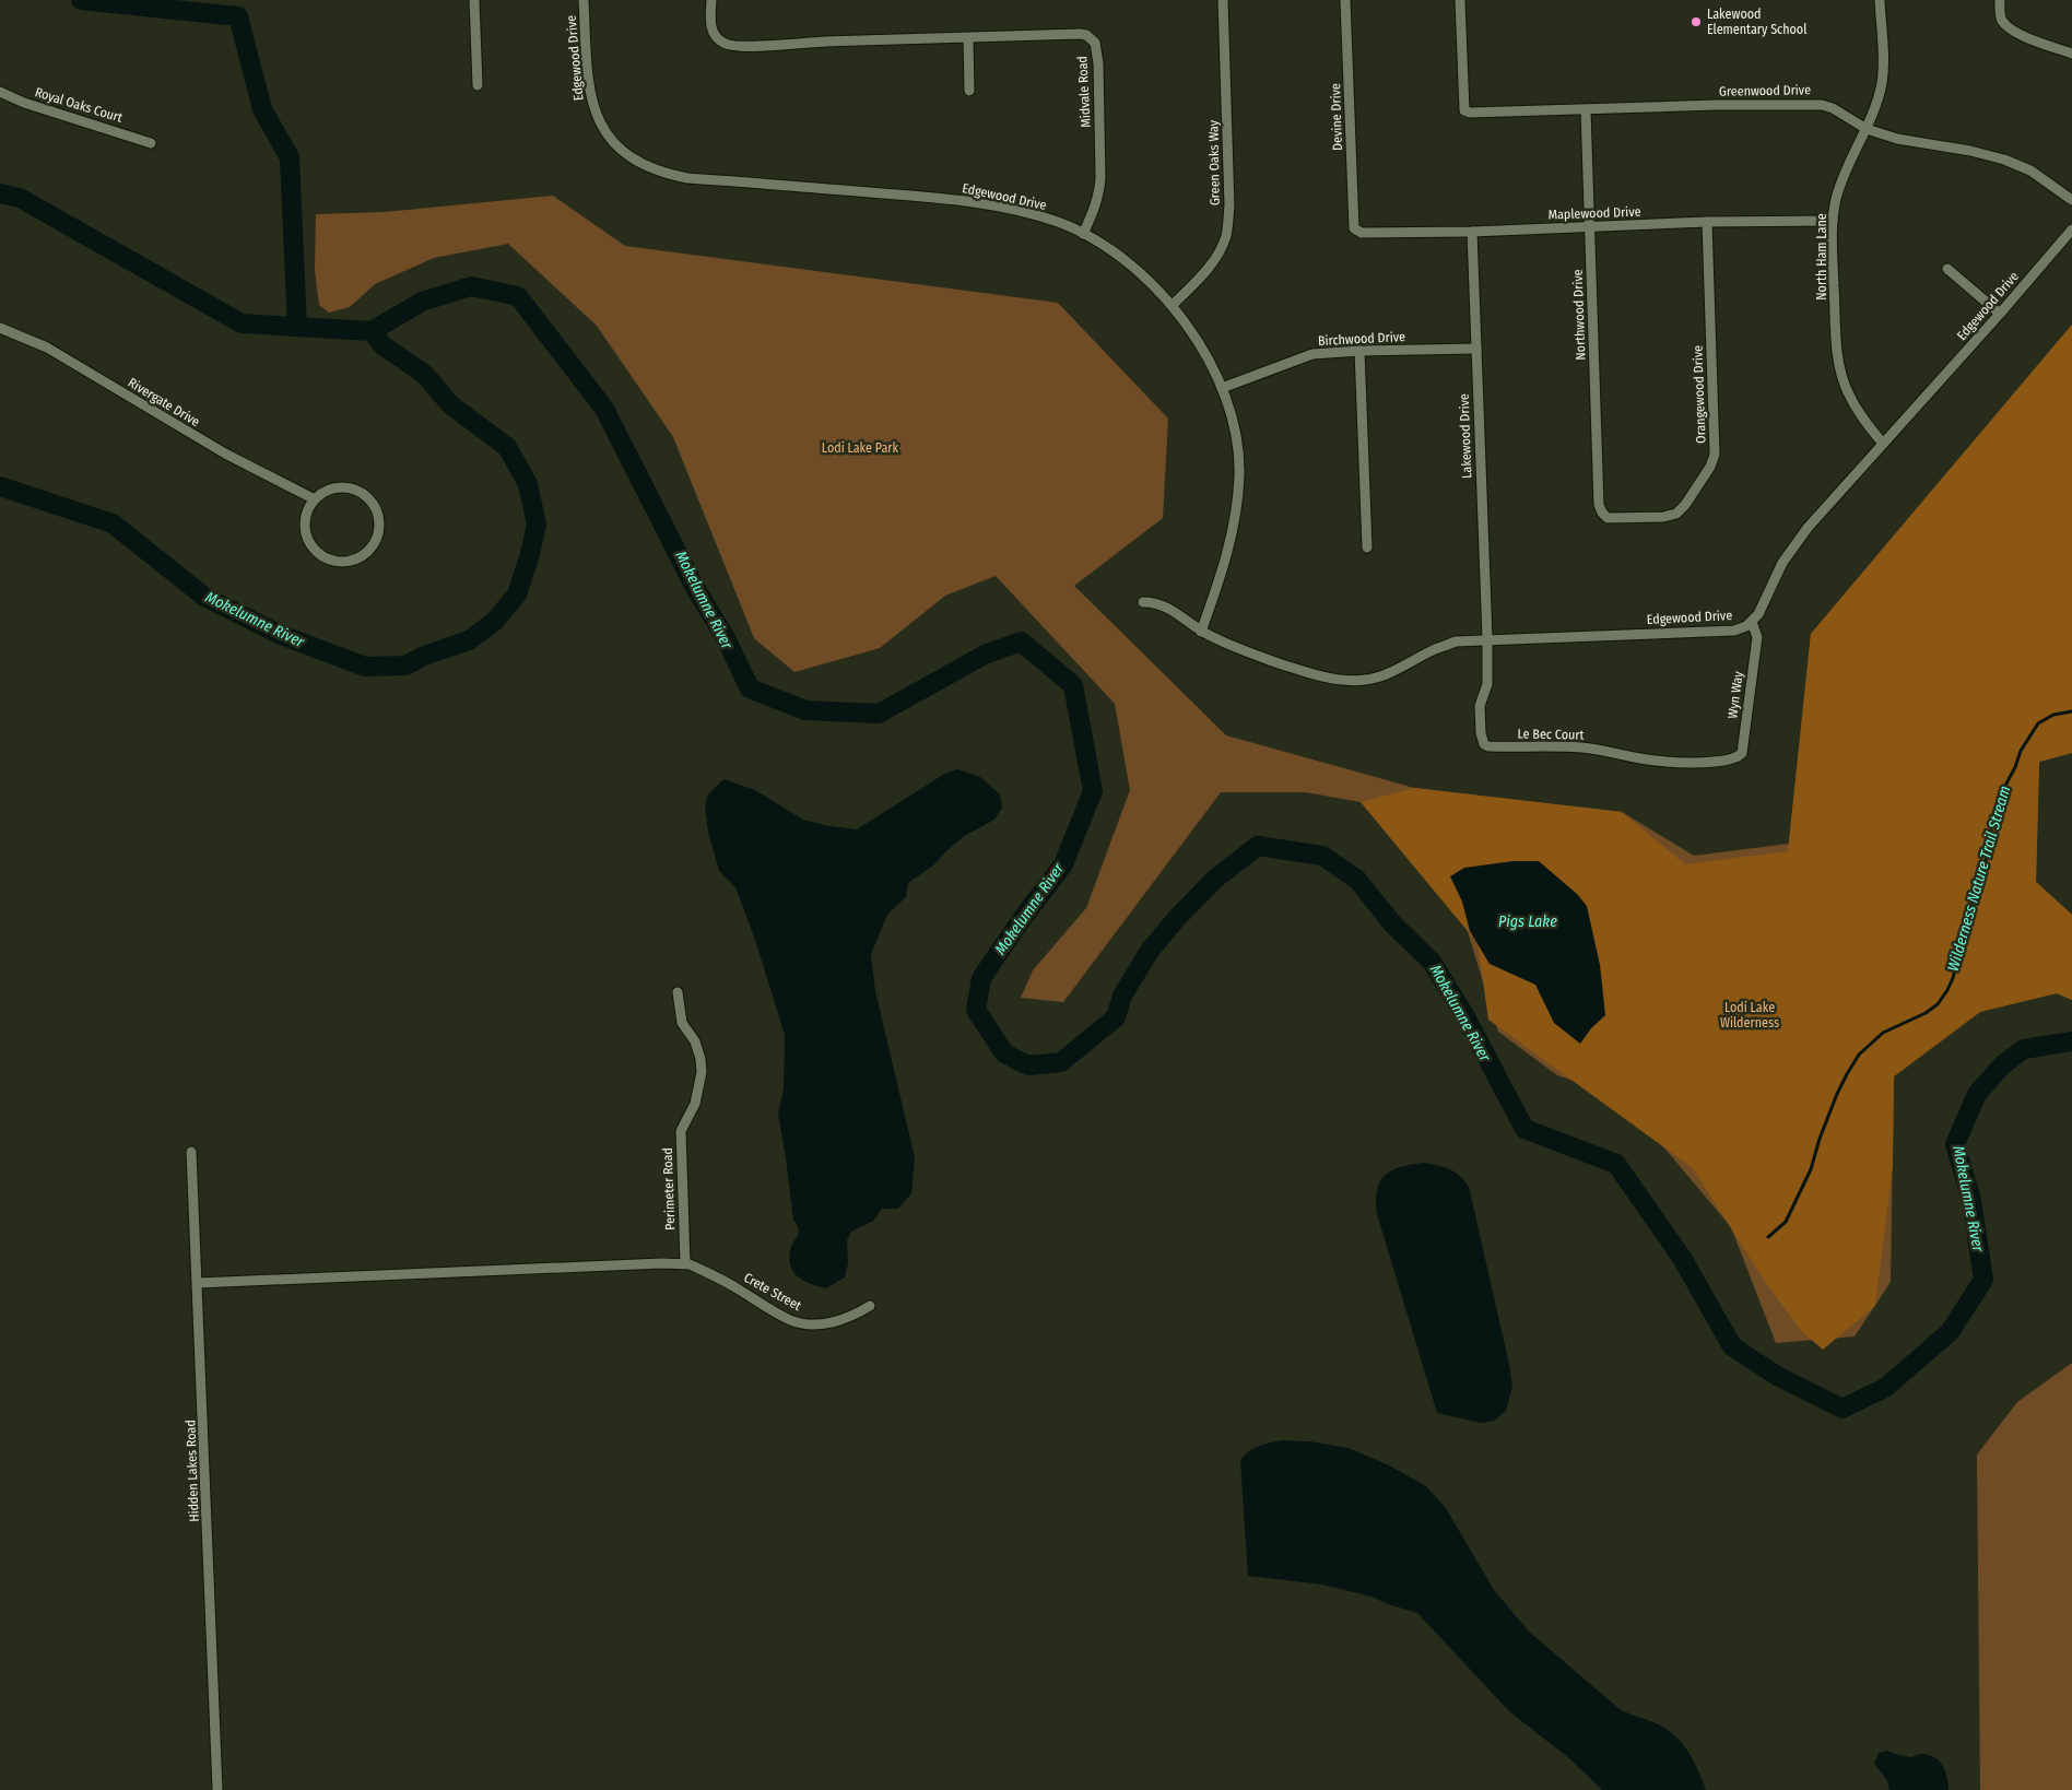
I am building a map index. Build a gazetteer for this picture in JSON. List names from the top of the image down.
{
  "streets": {
    "street": [
      "Edgewood Drive",
      "Greenwood Drive",
      "Midvale Road",
      "Royal Oaks Court",
      "Devine Drive",
      "Green Oaks Way",
      "Maplewood Drive",
      "North Ham Lane",
      "Northwood Drive",
      "Birchwood Drive",
      "Orangewood Drive",
      "Rivergate Drive",
      "Lakewood Drive",
      "Wyn Way",
      "Le Bec Court",
      "Perimeter Road",
      "Crete Street",
      "Hidden Lakes Road"
    ]
  },
  "crossings": [
    ["Edgewood Drive", "Midvale Road"],
    ["Edgewood Drive", "Green Oaks Way"],
    ["Edgewood Drive", "North Ham Lane"],
    ["Edgewood Drive", "Birchwood Drive"],
    ["Edgewood Drive", "Lakewood Drive"],
    ["Edgewood Drive", "Wyn Way"],
    ["Edgewood Drive", "Le Bec Court"],
    ["Greenwood Drive", "North Ham Lane"],
    ["Greenwood Drive", "Northwood Drive"],
    ["Devine Drive", "Maplewood Drive"],
    ["Maplewood Drive", "North Ham Lane"],
    ["Maplewood Drive", "Northwood Drive"],
    ["Maplewood Drive", "Orangewood Drive"],
    ["Maplewood Drive", "Lakewood Drive"],
    ["Northwood Drive", "Orangewood Drive"],
    ["Birchwood Drive", "Lakewood Drive"],
    ["Lakewood Drive", "Le Bec Court"],
    ["Wyn Way", "Le Bec Court"],
    ["Perimeter Road", "Crete Street"],
    ["Crete Street", "Hidden Lakes Road"]
  ],
  "water": ["Mokelumne River", "Wilderness Nature Trail Stream", "Pigs Lake"],
  "parks": ["Lodi Lake Park", "Lodi Lake Wilderness"],
  "places": ["Lakewood Elementary School"]
}
